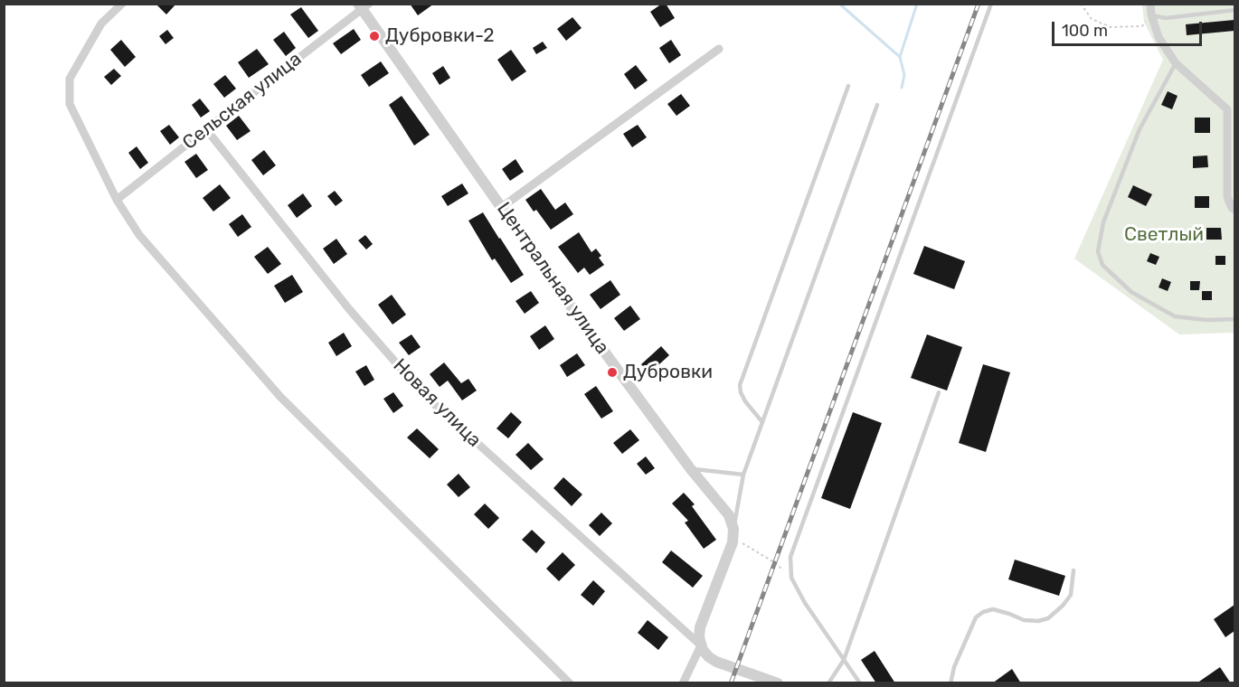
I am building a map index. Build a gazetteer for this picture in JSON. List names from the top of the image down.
{
  "streets": {
    "street": ["Сельская улица", "Центральная улица", "Новая улица"]
  },
  "crossings": [
    ["Сельская улица", "Центральная улица"],
    ["Сельская улица", "Новая улица"]
  ],
  "parks": ["Светлый"],
  "places": ["Дубровки-2", "Дубровки"],
  "scale_bar": "100 m"
}
